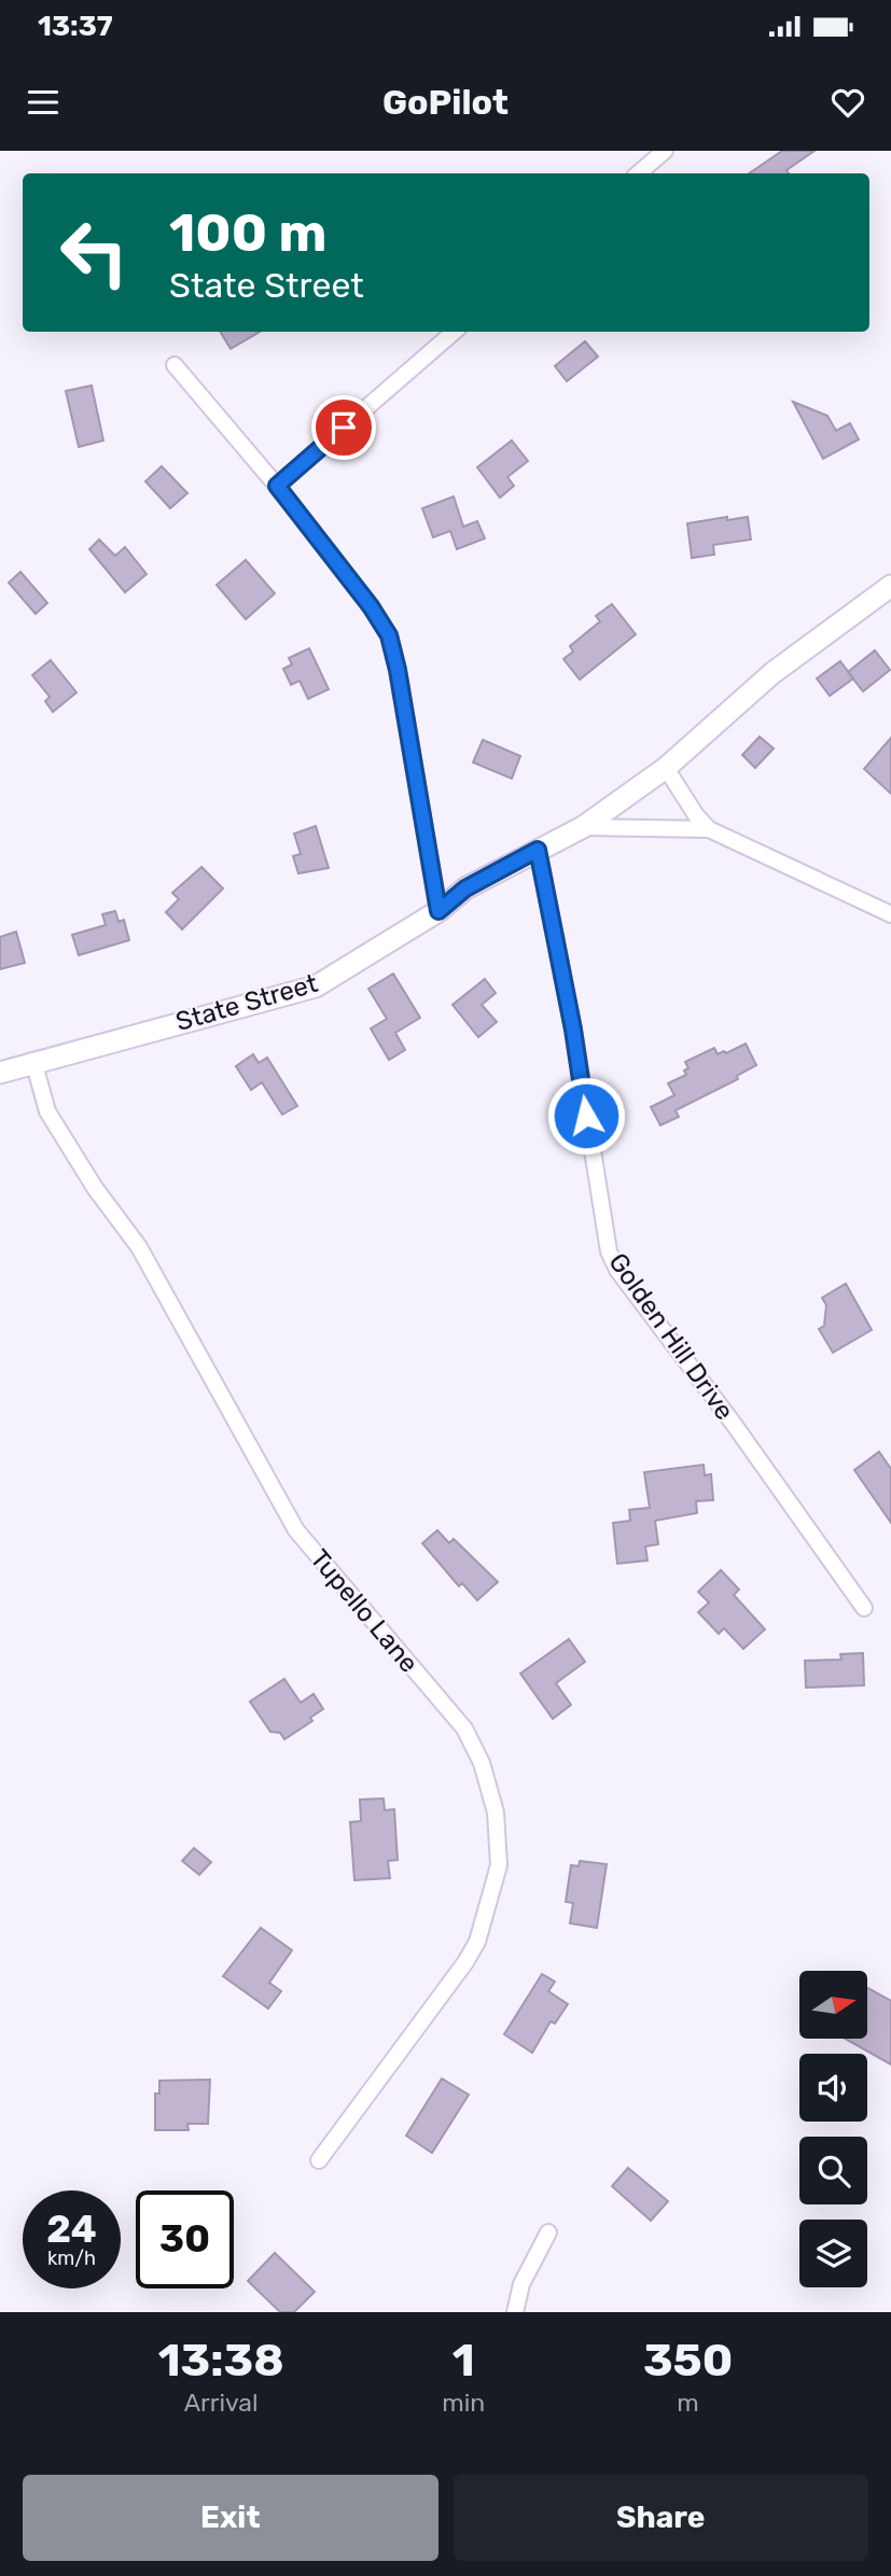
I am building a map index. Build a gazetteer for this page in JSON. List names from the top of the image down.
{
  "streets": {
    "street": ["State Street", "Golden Hill Drive", "Tupello Lane"]
  },
  "crossings": [
    ["State Street", "Golden Hill Drive"],
    ["State Street", "Tupello Lane"]
  ],
  "north": "right",
  "page": {
    "status": "13:37",
    "header": "GoPilot",
    "turn": ["100 m", "State Street"],
    "speed": "24 km/h",
    "limit": "30",
    "eta": [
      "13:38",
      "Arrival",
      "1",
      "min",
      "350",
      "m"
    ],
    "buttons": ["Exit", "Share"]
  }
}
